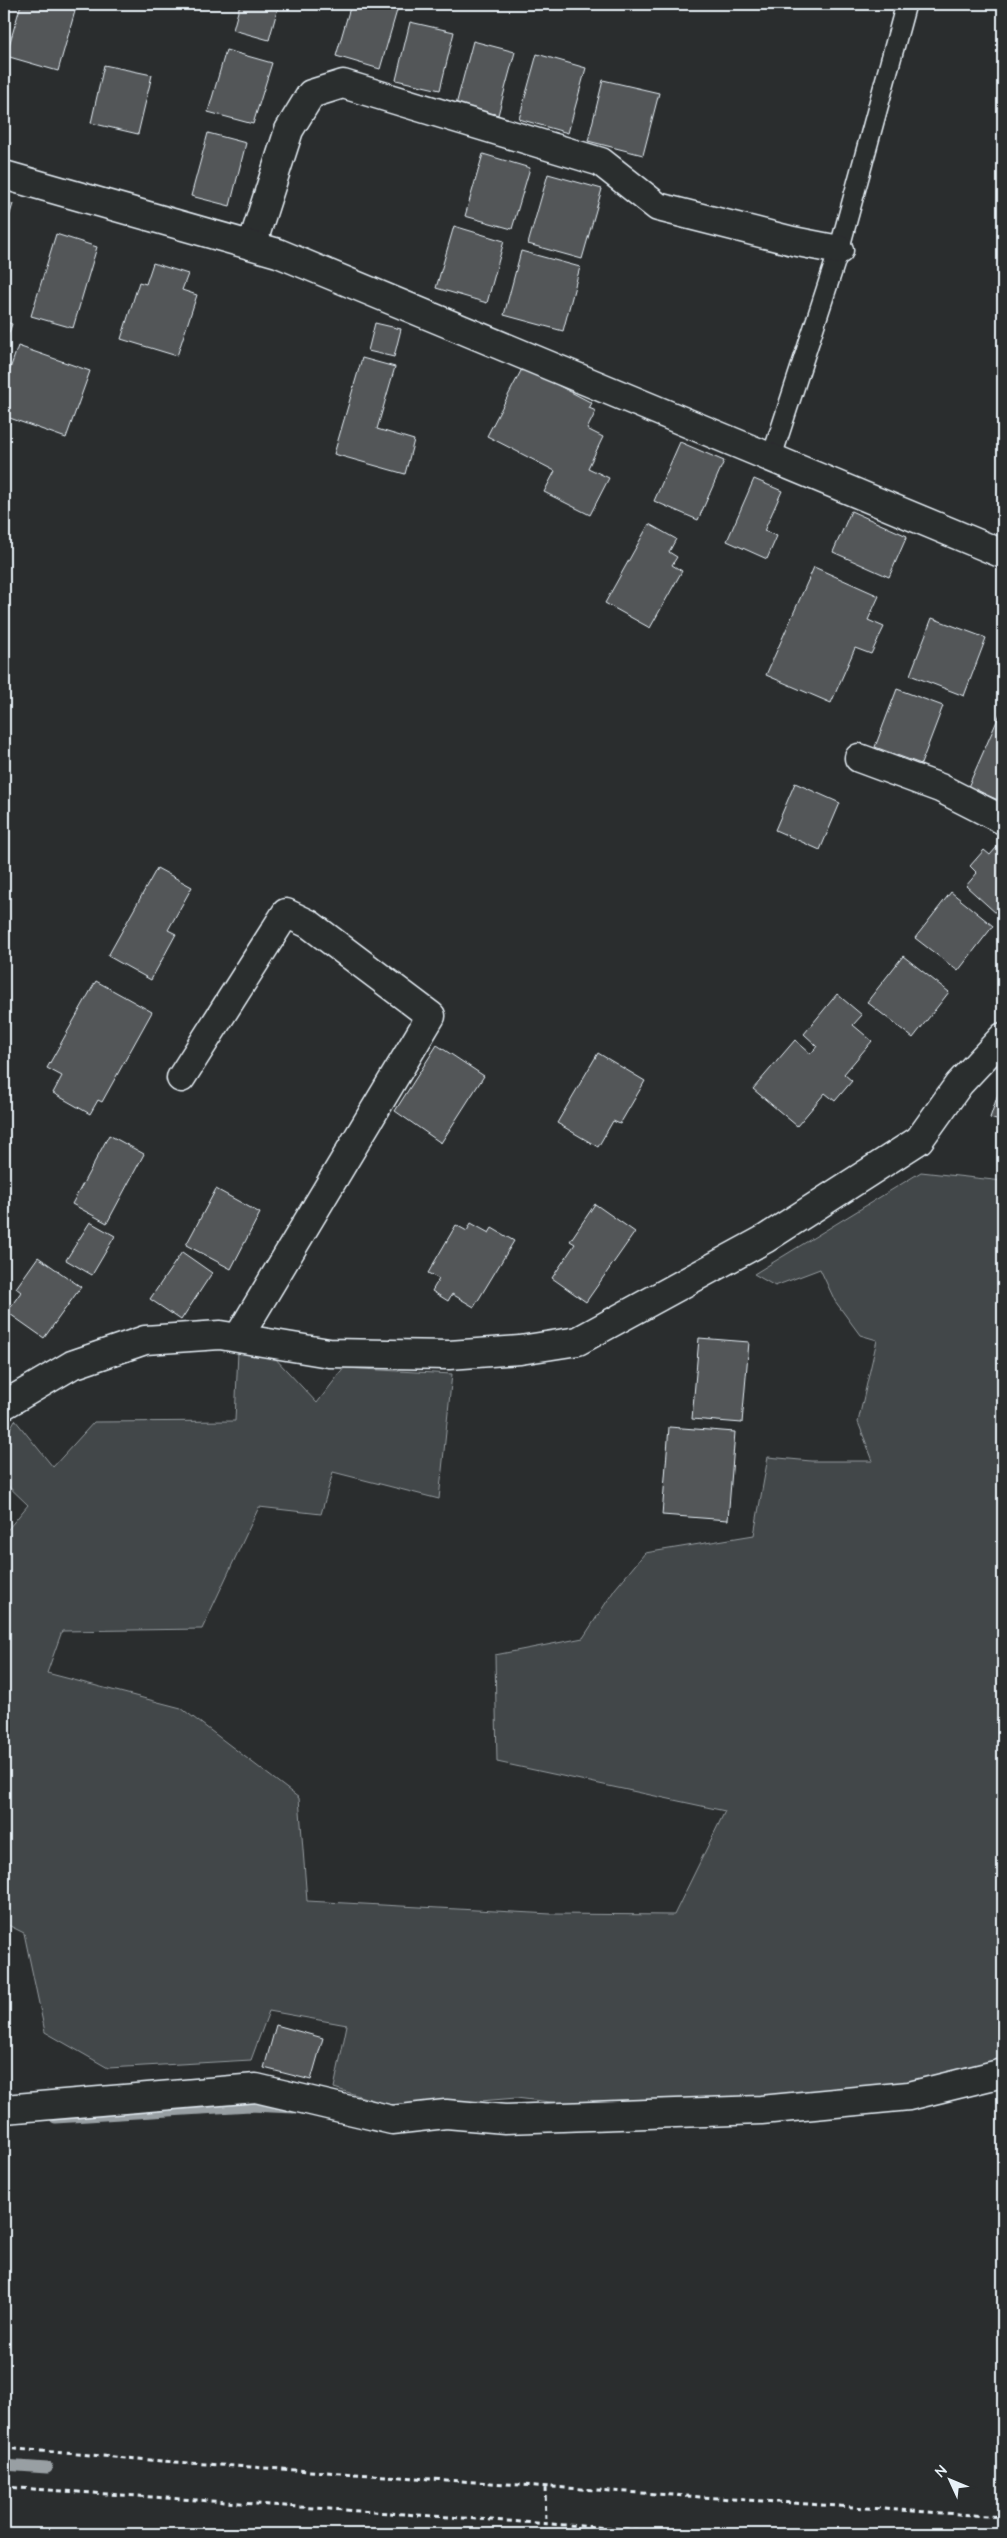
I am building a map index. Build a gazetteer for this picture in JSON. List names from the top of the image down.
{
  "north": "top left"
}
